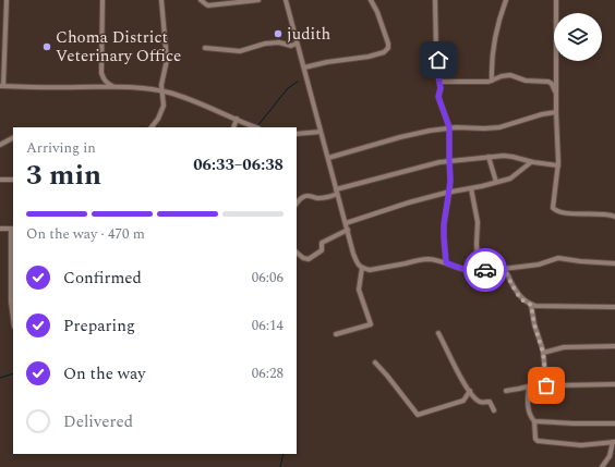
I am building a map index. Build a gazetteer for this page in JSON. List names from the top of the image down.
{
  "places": ["judith", "Choma District Veterinary Office"],
  "page": {
    "heading": ["3 min", "Arriving in", "06:33–06:38"],
    "bar": "On the way · 470 m",
    "list": [
      ["Confirmed", "06:06"],
      ["Preparing", "06:14"],
      ["On the way", "06:28"],
      "Delivered"
    ]
  }
}
